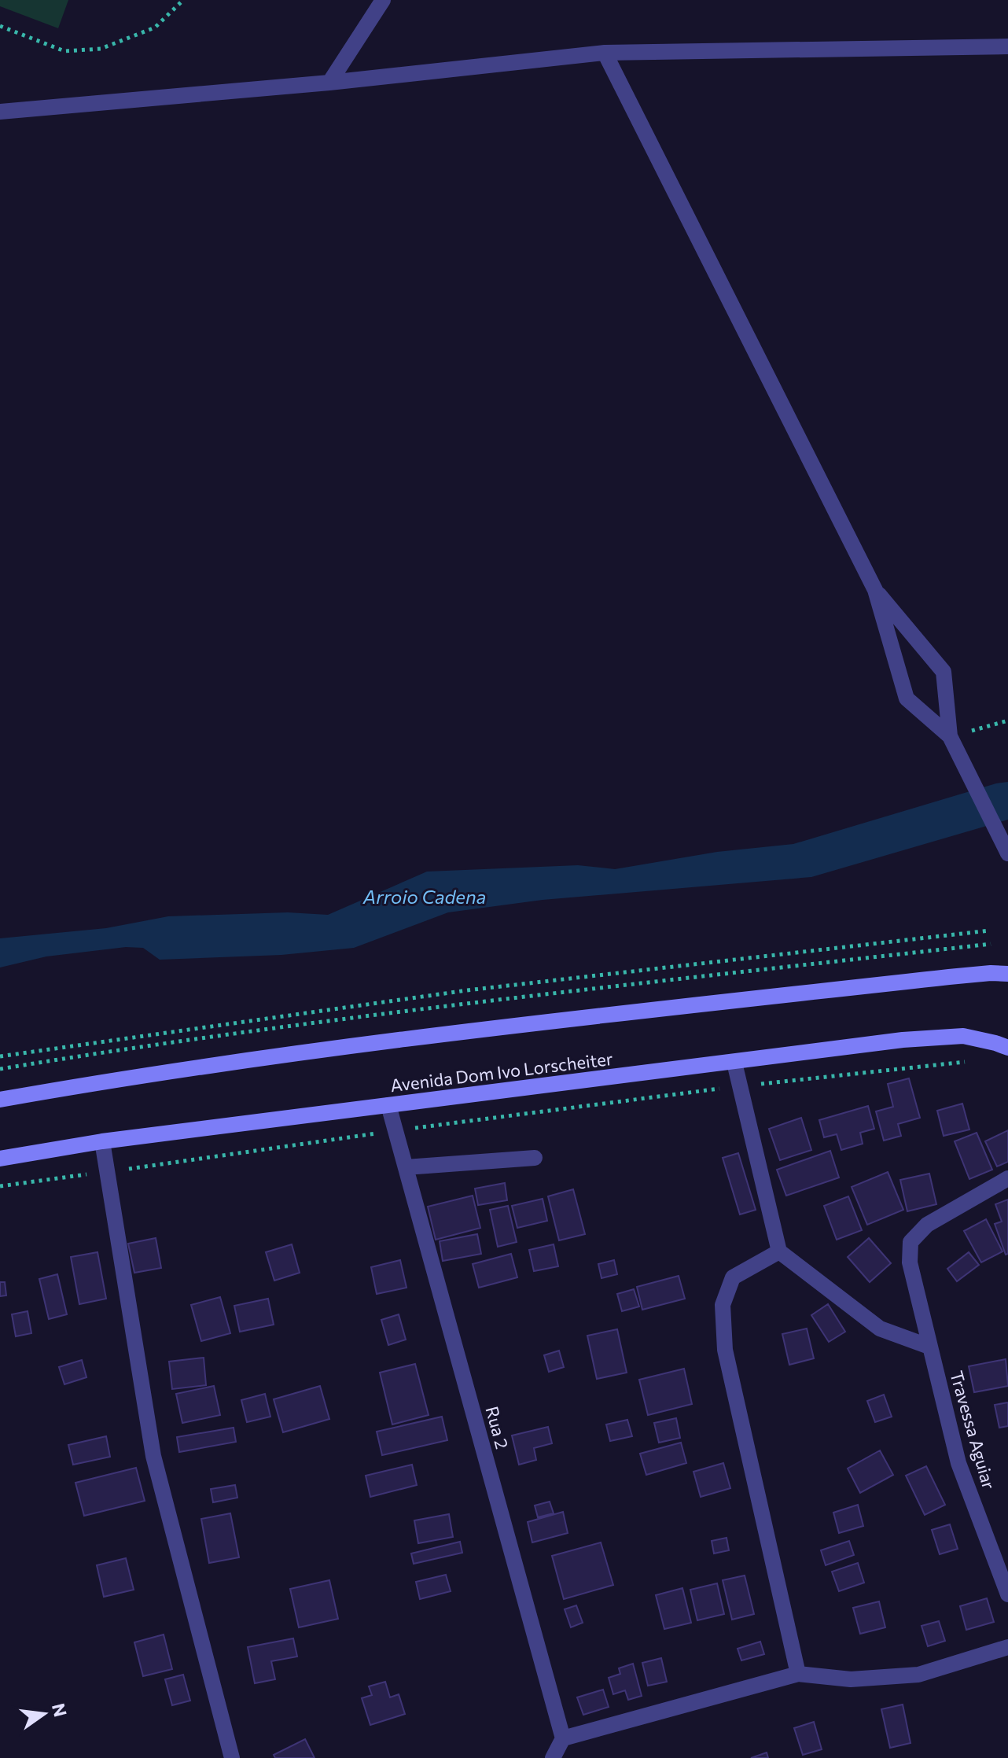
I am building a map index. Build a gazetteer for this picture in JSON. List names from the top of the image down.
{
  "streets": {
    "main road": ["Avenida Dom Ivo Lorscheiter"],
    "street": ["Rua 2", "Travessa Aguiar"]
  },
  "crossings": [
    ["Avenida Dom Ivo Lorscheiter", "Rua 2"]
  ],
  "water": ["Arroio Cadena"],
  "north": "right"
}
